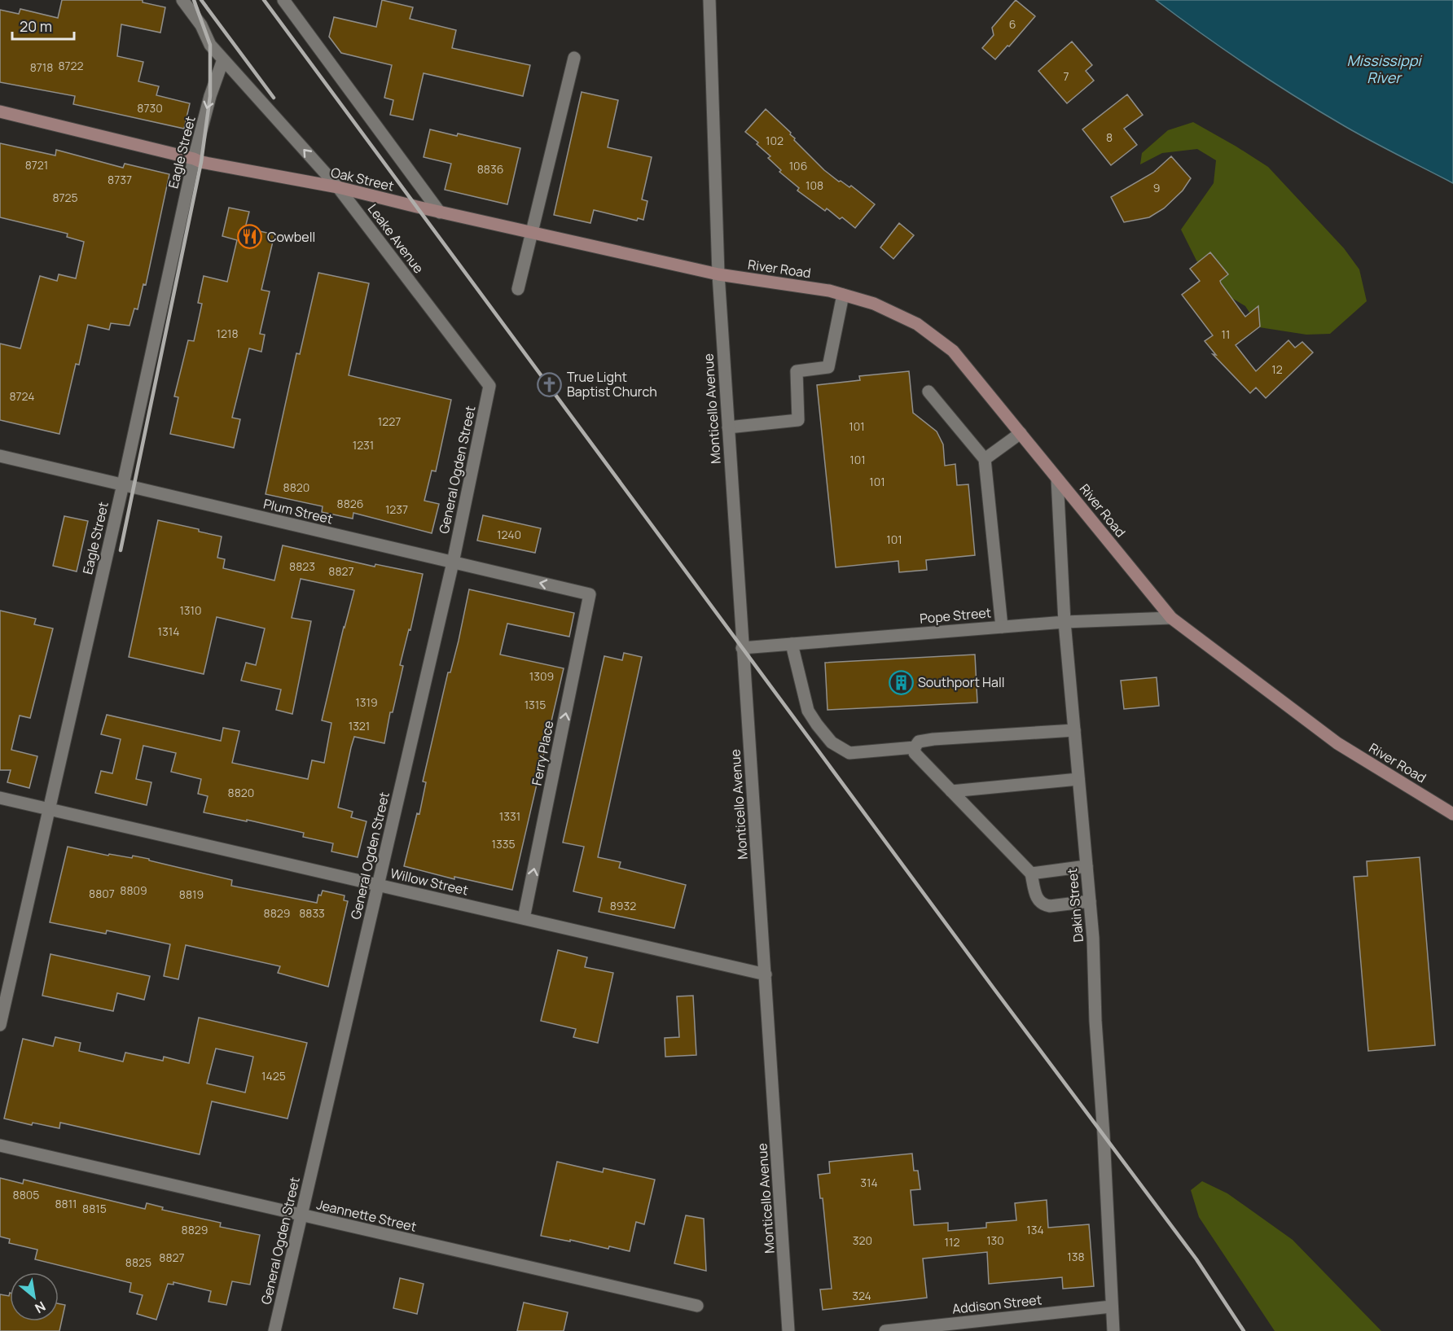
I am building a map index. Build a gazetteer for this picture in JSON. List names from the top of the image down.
{
  "streets": {
    "main road": ["Oak Street", "River Road"],
    "street": [
      "Eagle Street",
      "Leake Avenue",
      "Monticello Avenue",
      "General Ogden Street",
      "Plum Street",
      "Pope Street",
      "Ferry Place",
      "Willow Street",
      "Dakin Street",
      "Jeannette Street",
      "Addison Street"
    ]
  },
  "crossings": [
    ["Eagle Street", "Oak Street"],
    ["Eagle Street", "Leake Avenue"],
    ["Eagle Street", "Plum Street"],
    ["Eagle Street", "Willow Street"],
    ["Oak Street", "Leake Avenue"],
    ["Oak Street", "River Road"],
    ["Oak Street", "Monticello Avenue"],
    ["Leake Avenue", "General Ogden Street"],
    ["River Road", "Monticello Avenue"],
    ["River Road", "Pope Street"],
    ["River Road", "Dakin Street"],
    ["Monticello Avenue", "Pope Street"],
    ["Monticello Avenue", "Willow Street"],
    ["General Ogden Street", "Plum Street"],
    ["General Ogden Street", "Willow Street"],
    ["General Ogden Street", "Jeannette Street"],
    ["Plum Street", "Ferry Place"],
    ["Pope Street", "Dakin Street"],
    ["Ferry Place", "Willow Street"],
    ["Dakin Street", "Addison Street"]
  ],
  "one_way": ["Ferry Place"],
  "water": ["Mississippi River"],
  "places": {
    "restaurant": ["Cowbell"],
    "church": ["True Light Baptist Church"],
    "building": ["Southport Hall"]
  },
  "house_numbers": [
    "6",
    "8722",
    "8718",
    "7",
    "8730",
    "8",
    "102",
    "8721",
    "106",
    "8836",
    "8737",
    "108",
    "9",
    "8725",
    "1218",
    "11",
    "12",
    "8724",
    "1227",
    "101",
    "1231",
    "101",
    "101",
    "8820",
    "8826",
    "1237",
    "1240",
    "101",
    "8823",
    "8827",
    "1310",
    "1314",
    "1309",
    "1319",
    "1315",
    "1321",
    "8820",
    "1331",
    "1335",
    "8809",
    "8807",
    "8819",
    "8932",
    "8829",
    "8833",
    "1425",
    "314",
    "8805",
    "8811",
    "8815",
    "8829",
    "134",
    "320",
    "130",
    "112",
    "138",
    "8827",
    "8825",
    "324"
  ],
  "scale_bar": "20 m",
  "north": "bottom right"
}
